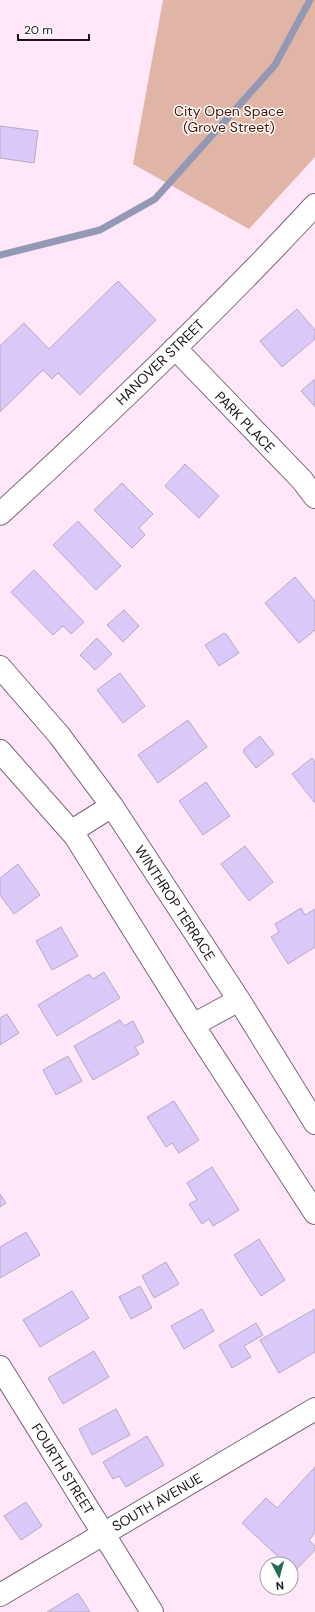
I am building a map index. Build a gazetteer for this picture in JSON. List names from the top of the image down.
{
  "streets": {
    "street": [
      "HANOVER STREET",
      "PARK PLACE",
      "WINTHROP TERRACE",
      "FOURTH STREET",
      "SOUTH AVENUE"
    ]
  },
  "crossings": [
    ["HANOVER STREET", "PARK PLACE"],
    ["FOURTH STREET", "SOUTH AVENUE"]
  ],
  "parks": ["City Open Space (Grove Street)"],
  "scale_bar": "20 m",
  "north": "bottom"
}
